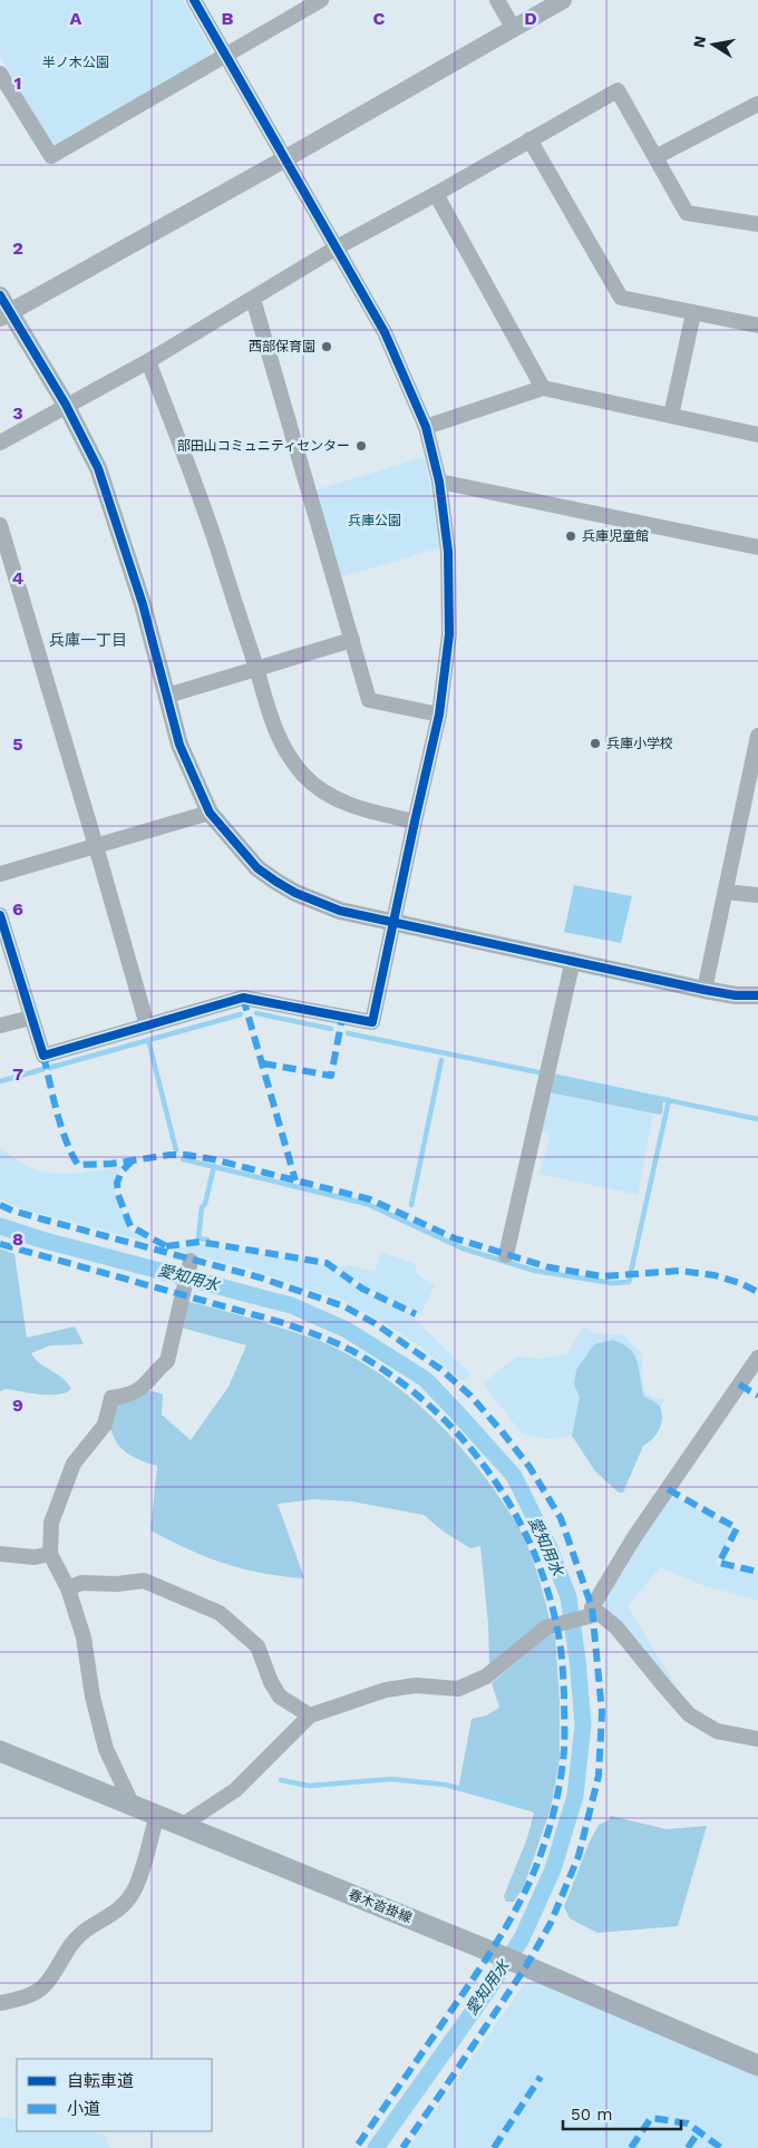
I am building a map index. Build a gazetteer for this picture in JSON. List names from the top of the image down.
{
  "streets": {
    "main road": ["春木沓掛線"]
  },
  "districts": ["兵庫一丁目"],
  "water": ["愛知用水"],
  "parks": ["半ノ木公園", "兵庫公園"],
  "places": [
    "西部保育園",
    "部田山コミュニティセンター",
    "兵庫児童館",
    "兵庫小学校"
  ],
  "legend": ["自転車道", "小道"],
  "scale_bar": "50 m",
  "north": "left",
  "grid": {
    "columns": [
      "A",
      "B",
      "C",
      "D"
    ],
    "rows": [
      "1",
      "2",
      "3",
      "4",
      "5",
      "6",
      "7",
      "8",
      "9"
    ]
  }
}
